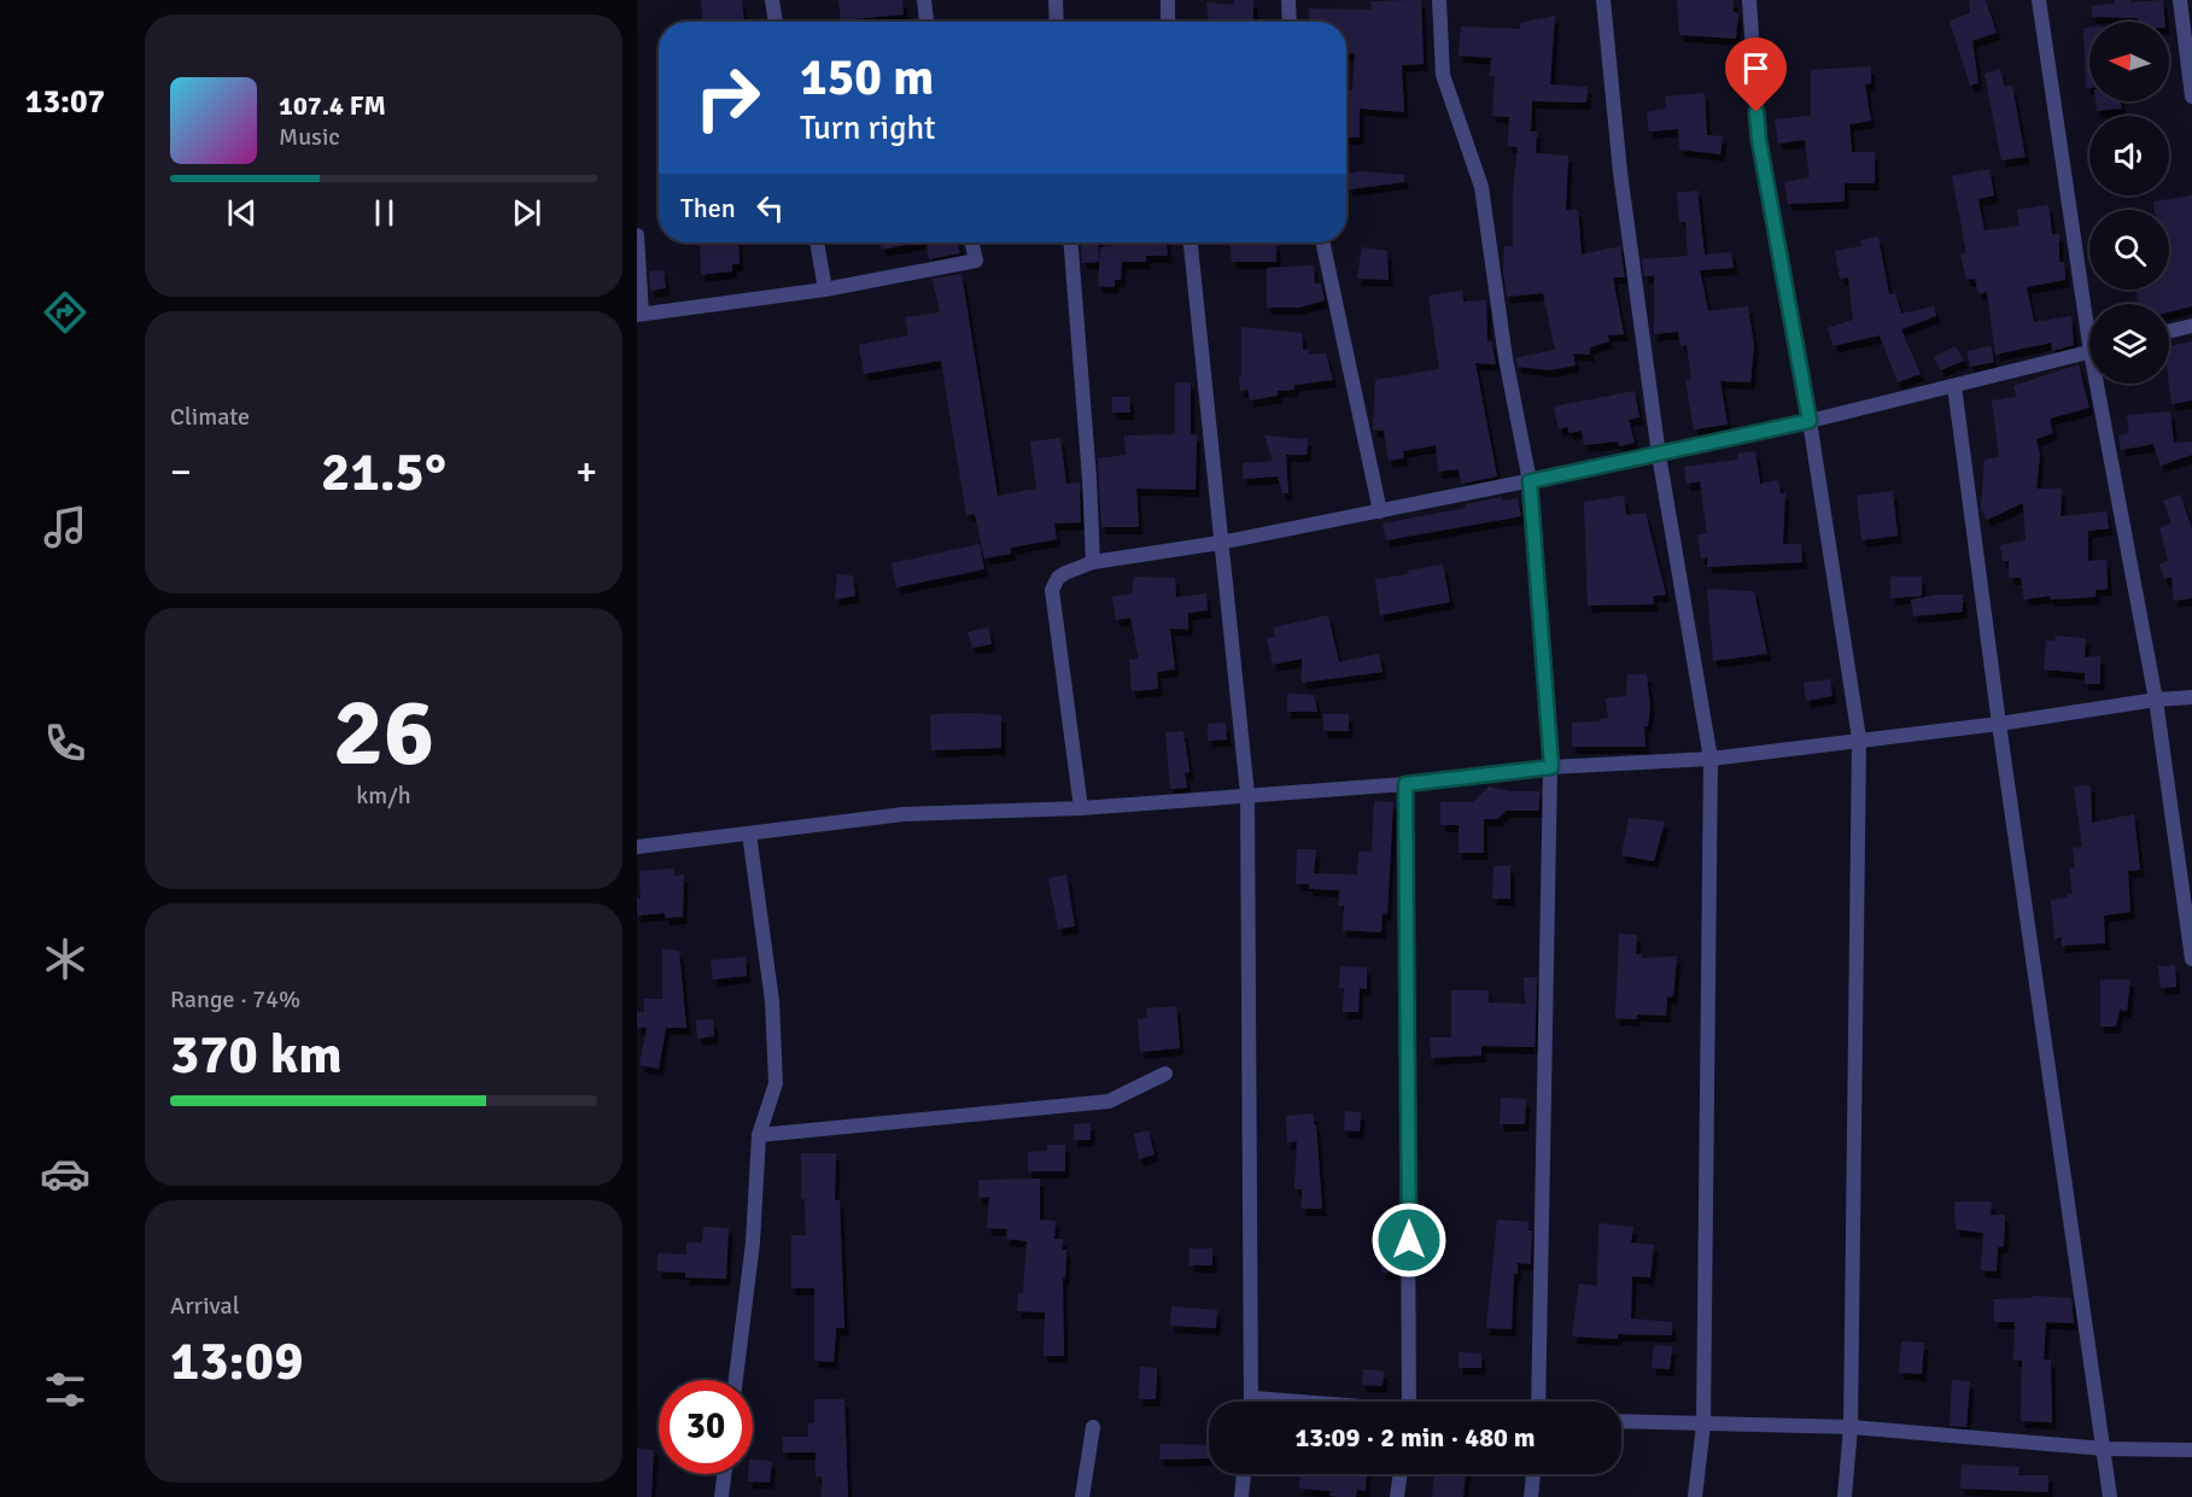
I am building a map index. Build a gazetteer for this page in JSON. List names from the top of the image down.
{
  "north": "left",
  "page": {
    "tabs": "13:07",
    "turn": ["150 m", "Turn right"],
    "song": ["107.4 FM", "Music"],
    "then": "Then",
    "tile": [
      "Climate",
      ["26", "km/h"],
      ["Range · 74%", "370 km"],
      ["Arrival", "13:09"]
    ],
    "heat": ["−", "21.5°", "+"],
    "limit": "30",
    "trip": "13:09 · 2 min · 480 m"
  }
}
